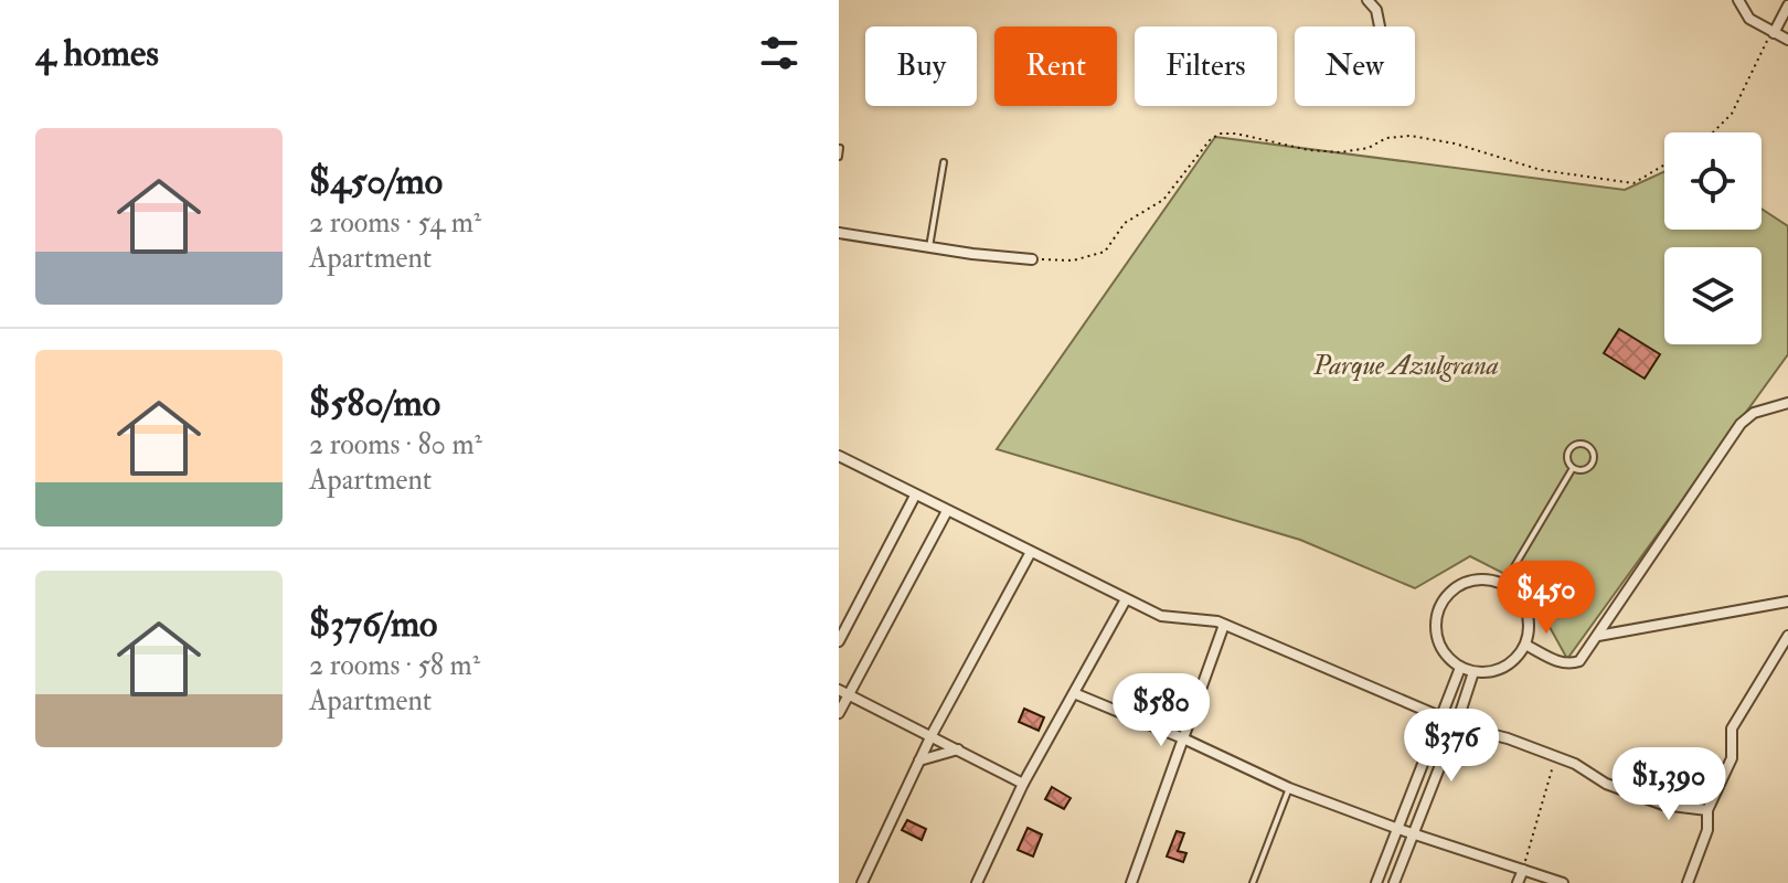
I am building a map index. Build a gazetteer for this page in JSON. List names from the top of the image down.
{
  "parks": ["Parque Azulgrana"],
  "page": {
    "heading": "4 homes",
    "chip": [
      "Buy",
      "Rent",
      "Filters",
      "New"
    ],
    "list": [
      {
        "name": "$450/mo",
        "note": "2 rooms · 54 m² · Apartment"
      },
      {
        "name": "$580/mo",
        "note": "2 rooms · 80 m² · Apartment"
      },
      {
        "name": "$376/mo",
        "note": "2 rooms · 58 m² · Apartment"
      }
    ],
    "price": [
      "$450",
      "$580",
      "$376",
      "$1,390"
    ]
  }
}
